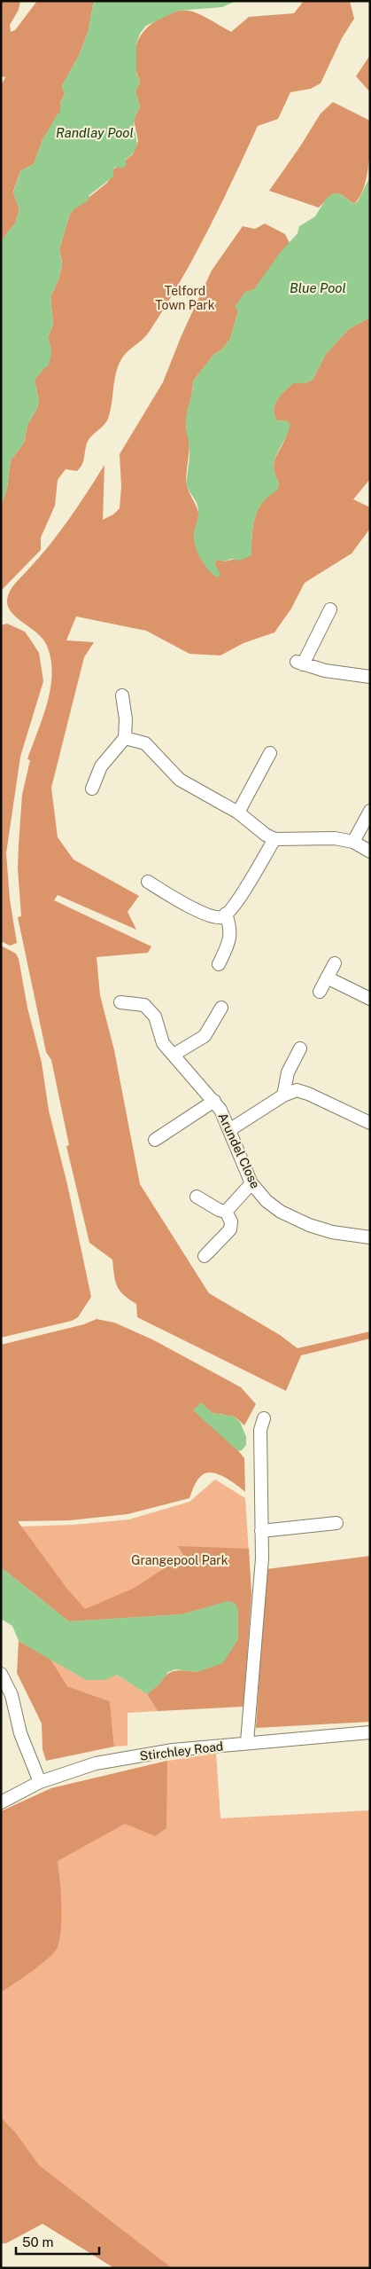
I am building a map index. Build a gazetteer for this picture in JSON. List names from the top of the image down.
{
  "streets": {
    "street": ["Arundel Close", "Stirchley Road"]
  },
  "water": ["Randlay Pool", "Blue Pool"],
  "parks": ["Telford Town Park", "Grangepool Park"],
  "scale_bar": "50 m"
}
